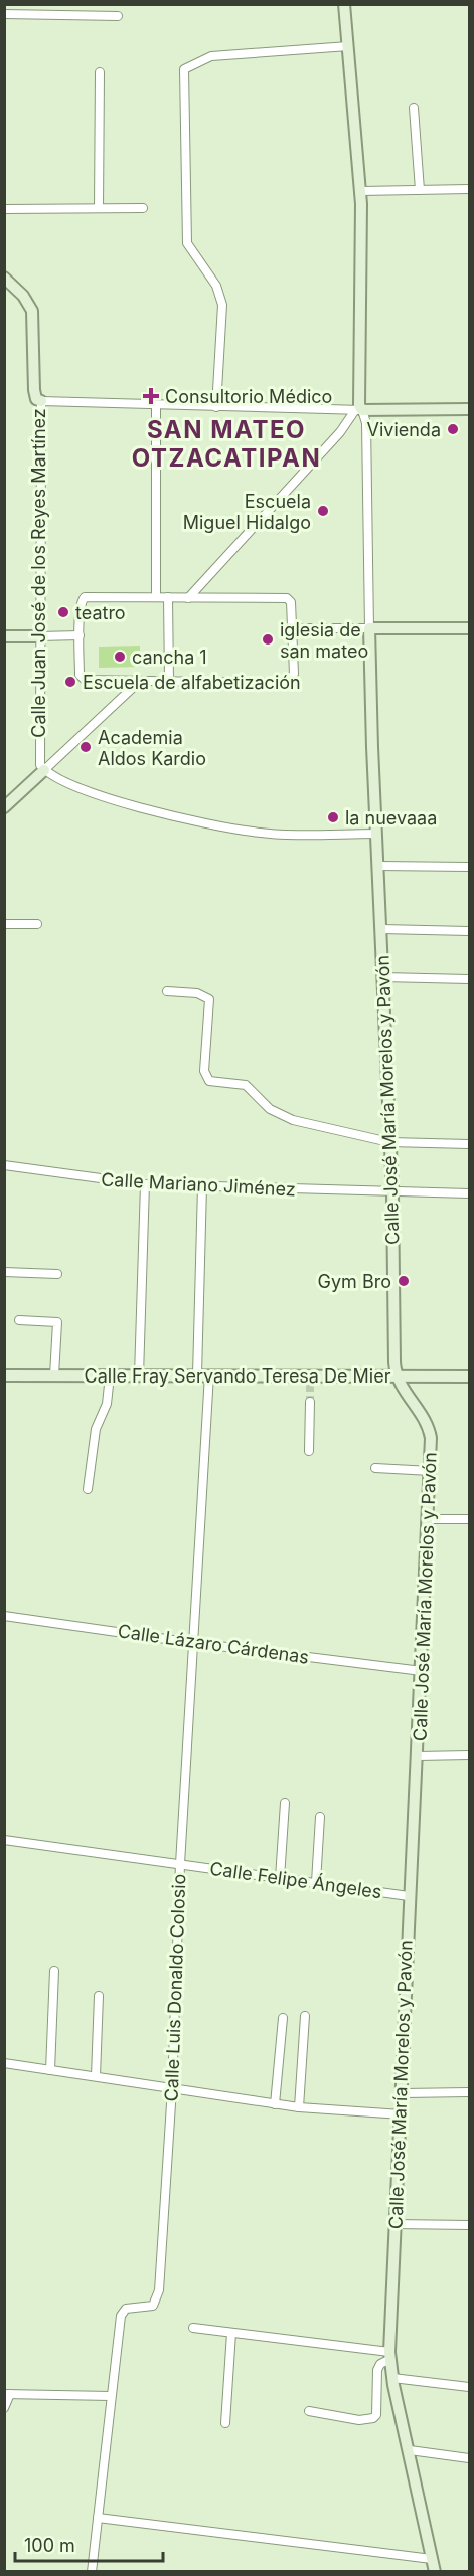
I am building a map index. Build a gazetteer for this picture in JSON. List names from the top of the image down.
{
  "streets": {
    "main road": ["Calle Juan José de los Reyes Martínez", "Calle José María Morelos y Pavón", "Calle Fray Servando Teresa De Mier"],
    "street": [
      "Calle Mariano Jiménez",
      "Calle Lázaro Cárdenas",
      "Calle Felipe Ángeles",
      "Calle Luis Donaldo Colosio"
    ]
  },
  "crossings": [
    ["Calle José María Morelos y Pavón", "Calle Mariano Jiménez"],
    ["Calle José María Morelos y Pavón", "Calle Fray Servando Teresa De Mier"],
    ["Calle José María Morelos y Pavón", "Calle Lázaro Cárdenas"],
    ["Calle José María Morelos y Pavón", "Calle Felipe Ángeles"],
    ["Calle Fray Servando Teresa De Mier", "Calle Luis Donaldo Colosio"],
    ["Calle Lázaro Cárdenas", "Calle Luis Donaldo Colosio"],
    ["Calle Felipe Ángeles", "Calle Luis Donaldo Colosio"]
  ],
  "districts": ["SAN MATEO OTZACATIPAN"],
  "places": {
    "health": ["Consultorio Médico"],
    "other": [
      "Vivienda",
      "Escuela Miguel Hidalgo",
      "teatro",
      "iglesia de san mateo",
      "cancha 1",
      "Escuela de alfabetización",
      "Academia Aldos Kardio",
      "la nuevaaa",
      "Gym Bro"
    ]
  },
  "scale_bar": "100 m"
}
